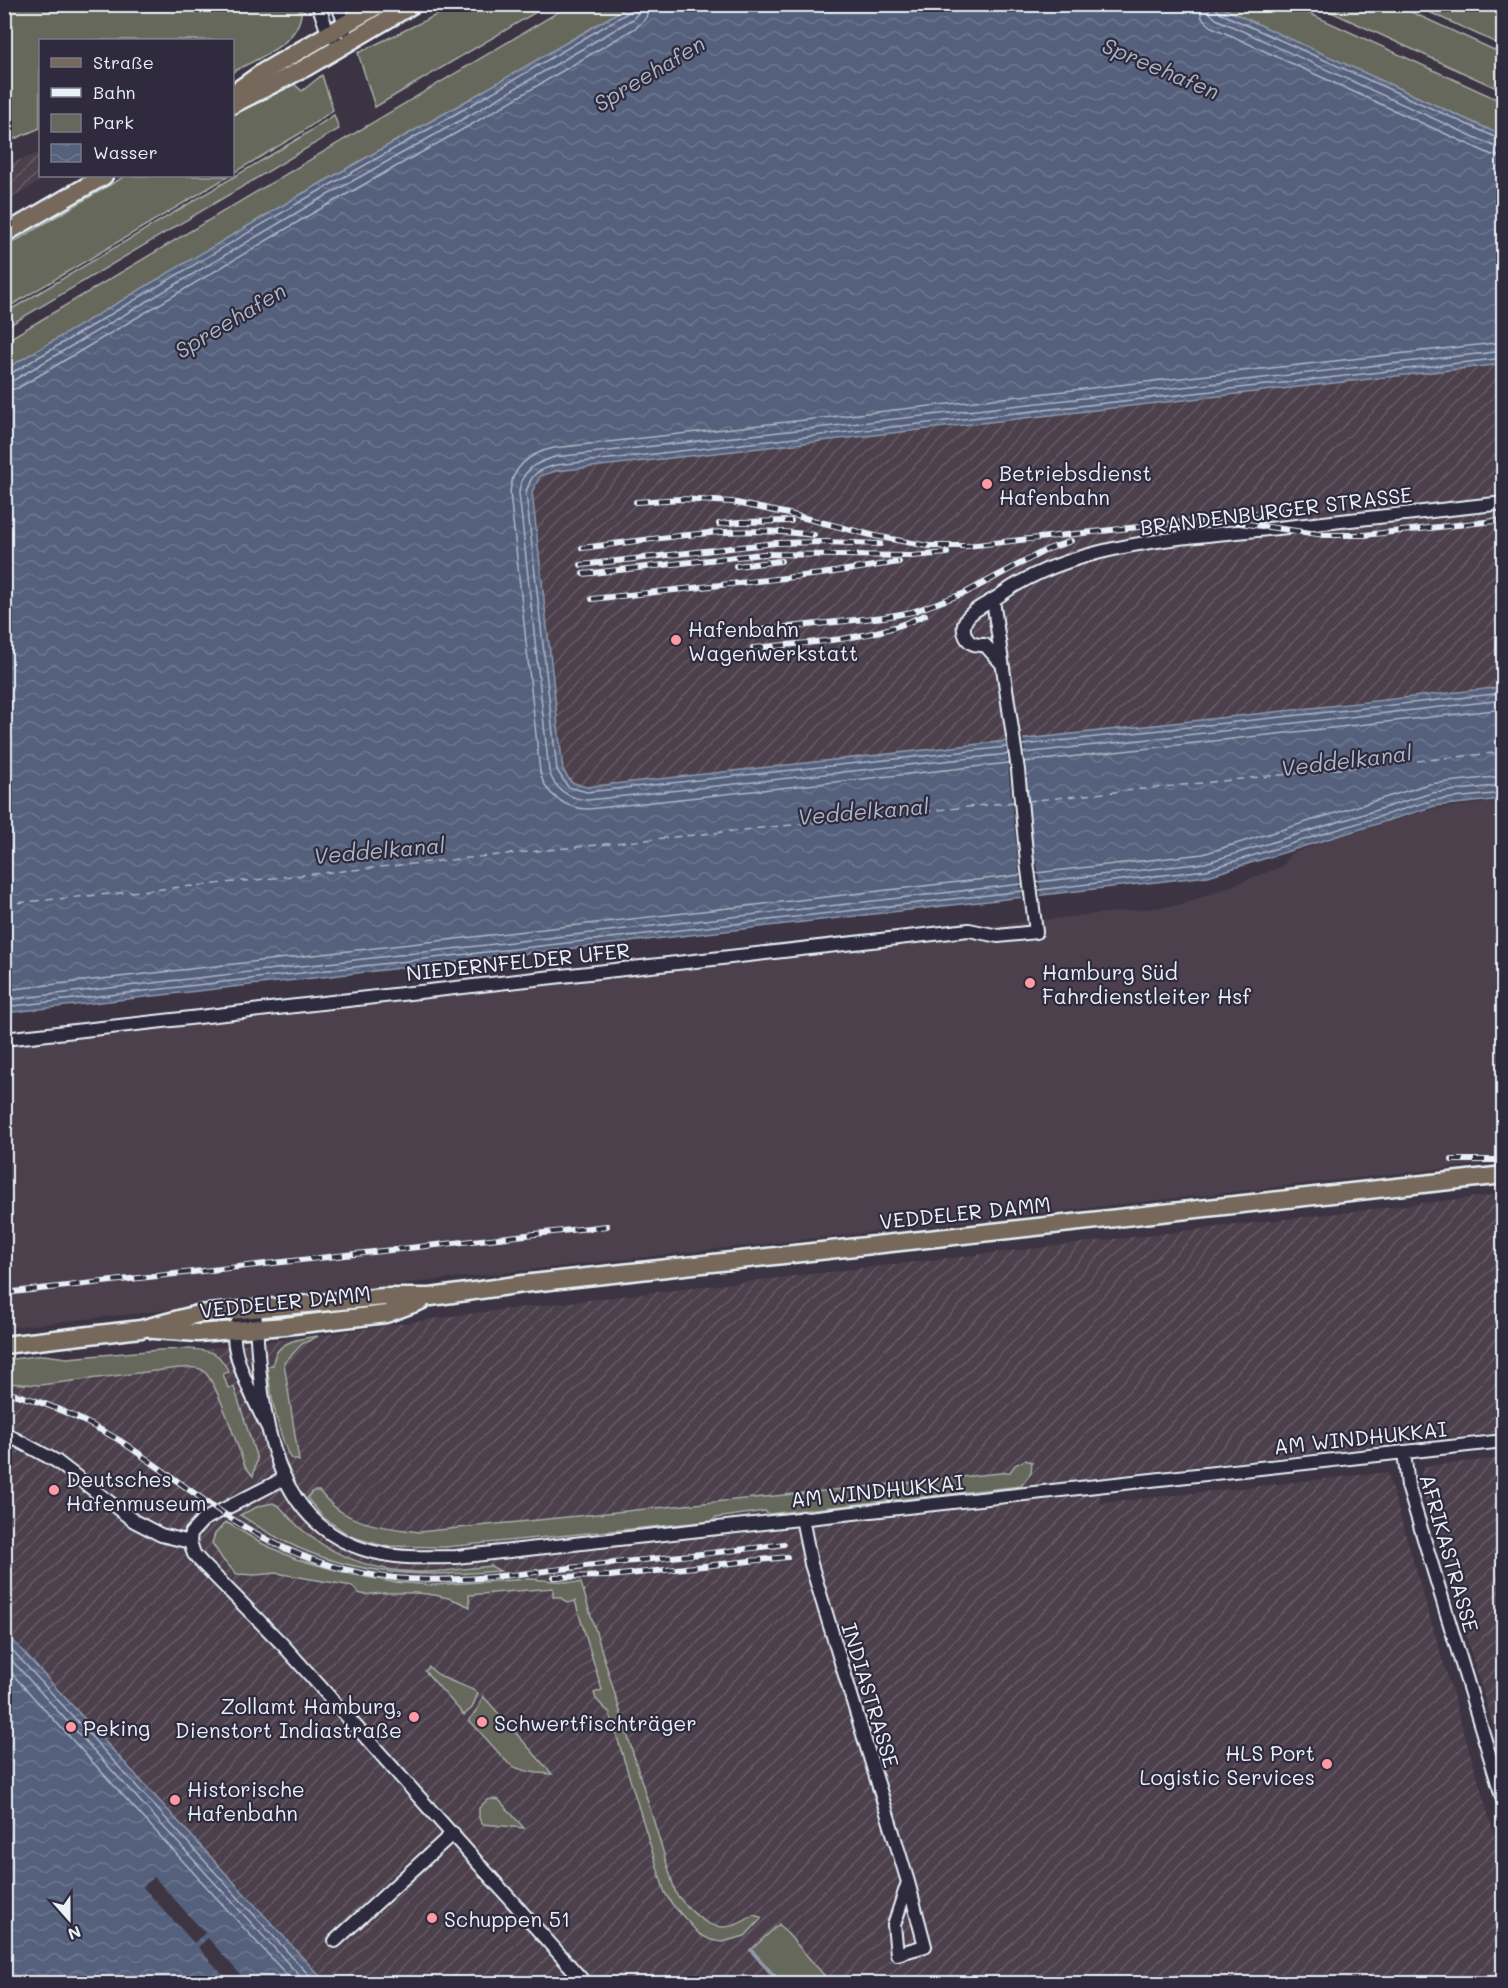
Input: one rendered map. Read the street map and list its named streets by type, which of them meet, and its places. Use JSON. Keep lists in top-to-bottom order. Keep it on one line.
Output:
{"streets":{"main road":["VEDDELER DAMM"],"street":["BRANDENBURGER STRASSE","NIEDERNFELDER UFER","AM WINDHUKKAI","AFRIKASTRASSE","INDIASTRASSE"]},"crossings":[["BRANDENBURGER STRASSE","NIEDERNFELDER UFER"],["VEDDELER DAMM","AM WINDHUKKAI"],["AM WINDHUKKAI","AFRIKASTRASSE"],["AM WINDHUKKAI","INDIASTRASSE"]],"water":["Spreehafen","Veddelkanal"],"places":["Betriebsdienst Hafenbahn","Hafenbahn Wagenwerkstatt","Hamburg Süd Fahrdienstleiter Hsf","Deutsches Hafenmuseum","Zollamt Hamburg, Dienstort Indiastraße","Schwertfischträger","Peking","HLS Port Logistic Services","Historische Hafenbahn","Schuppen 51"],"legend":["Straße","Bahn","Park","Wasser"],"north":"bottom"}
